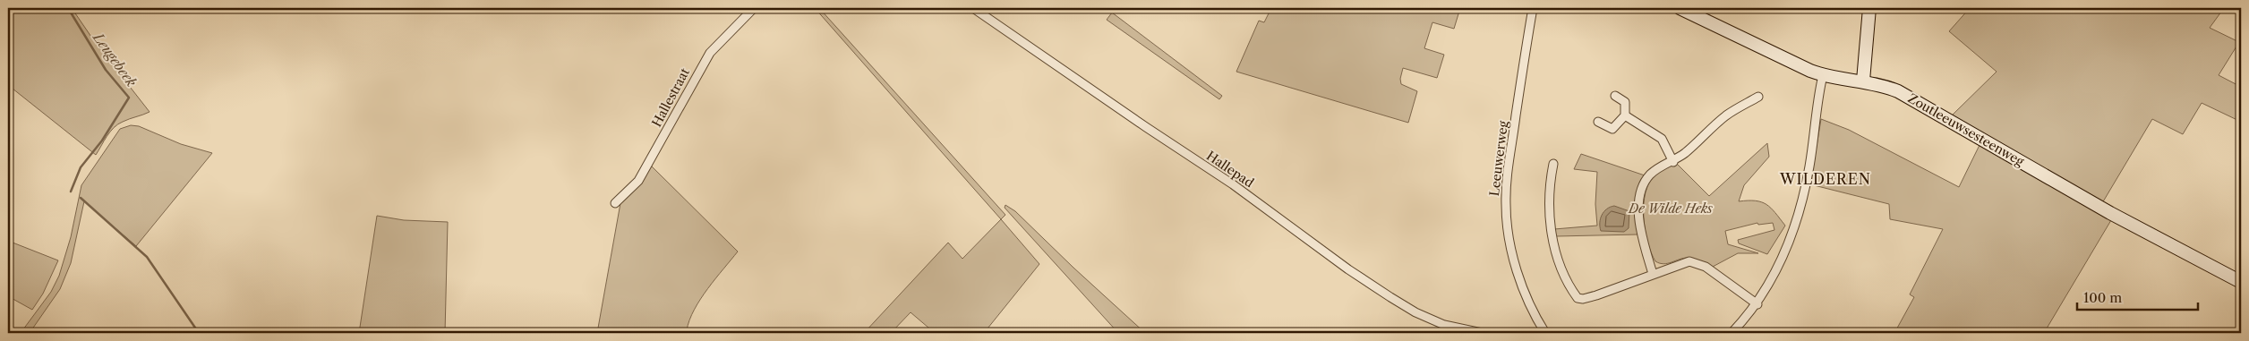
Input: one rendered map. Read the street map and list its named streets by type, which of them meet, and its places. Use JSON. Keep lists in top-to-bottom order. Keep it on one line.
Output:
{"streets":{"street":["Hallestraat","Zoutleeuwsesteenweg","Leeuwerweg","Hallepad"]},"districts":["WILDEREN"],"water":["Leugebeek"],"parks":["De Wilde Heks"],"scale_bar":"100 m"}
